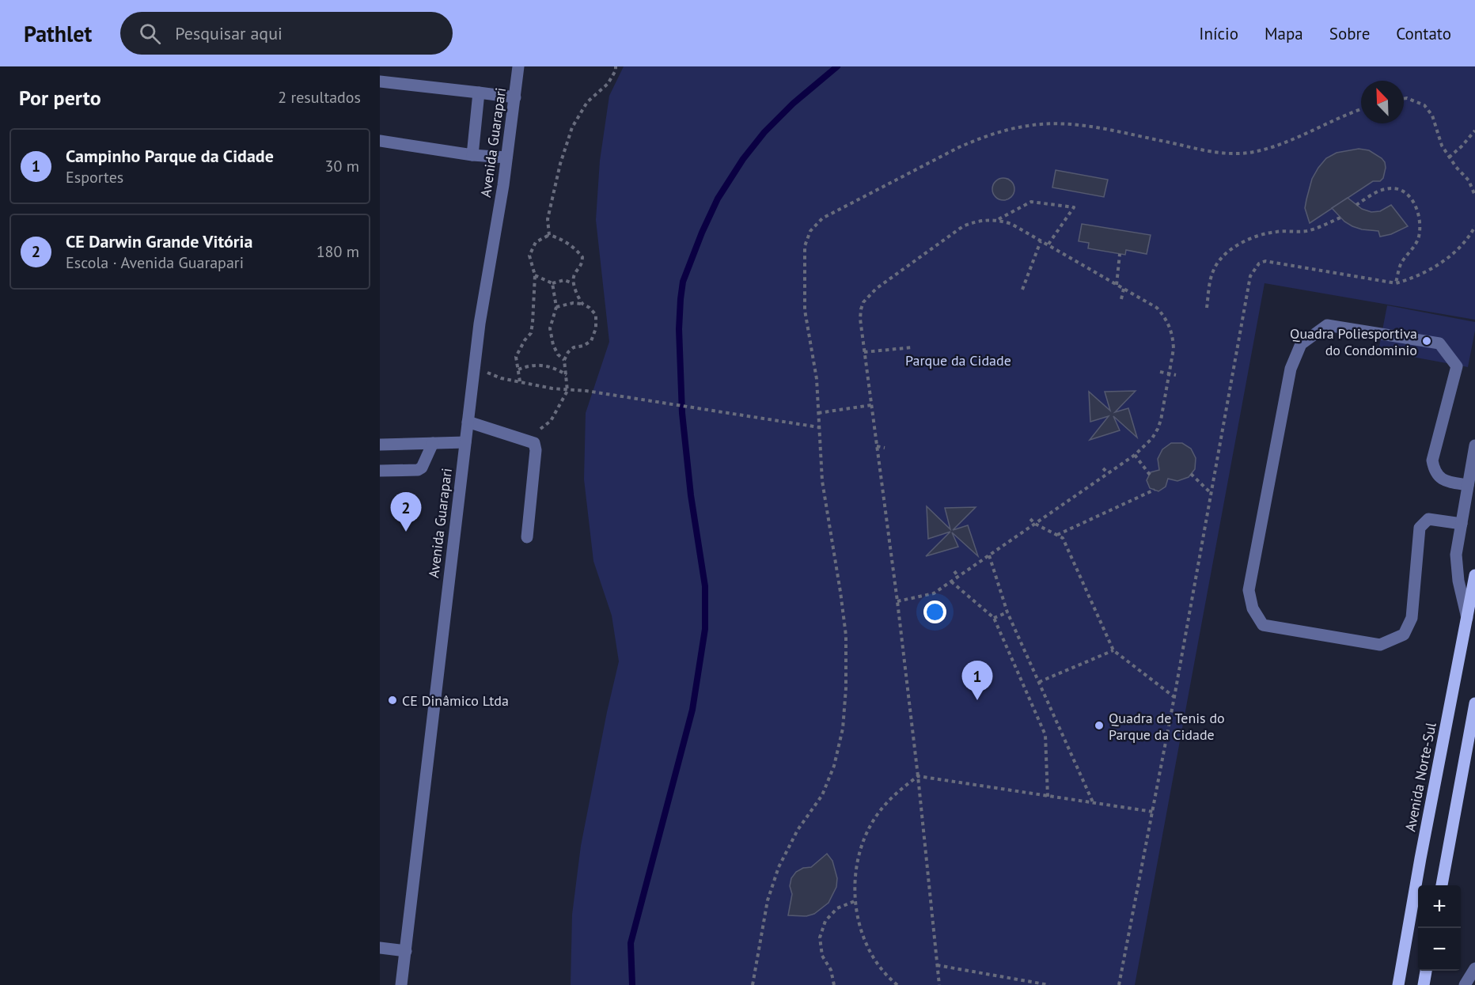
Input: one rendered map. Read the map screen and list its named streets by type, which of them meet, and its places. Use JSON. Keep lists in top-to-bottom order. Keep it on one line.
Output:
{"streets":{"main road":["Avenida Norte-Sul"],"street":["Avenida Guarapari"]},"parks":["Parque da Cidade"],"places":["Quadra Poliesportiva do Condominio","CE Dinâmico Ltda","Quadra de Tenis do Parque da Cidade"],"north":"top left","page":{"header":"Pathlet","search":"Pesquisar aqui","nav":["Início","Mapa","Sobre","Contato"],"heading":["Por perto","2 resultados"],"list":[{"mark":"1","name":"Campinho Parque da Cidade","note":"Esportes","value":"30 m"},{"mark":"2","name":"CE Darwin Grande Vitória","note":"Escola · Avenida Guarapari","value":"180 m"}],"pins":["2","1"],"map_buttons":["+","−"]}}
